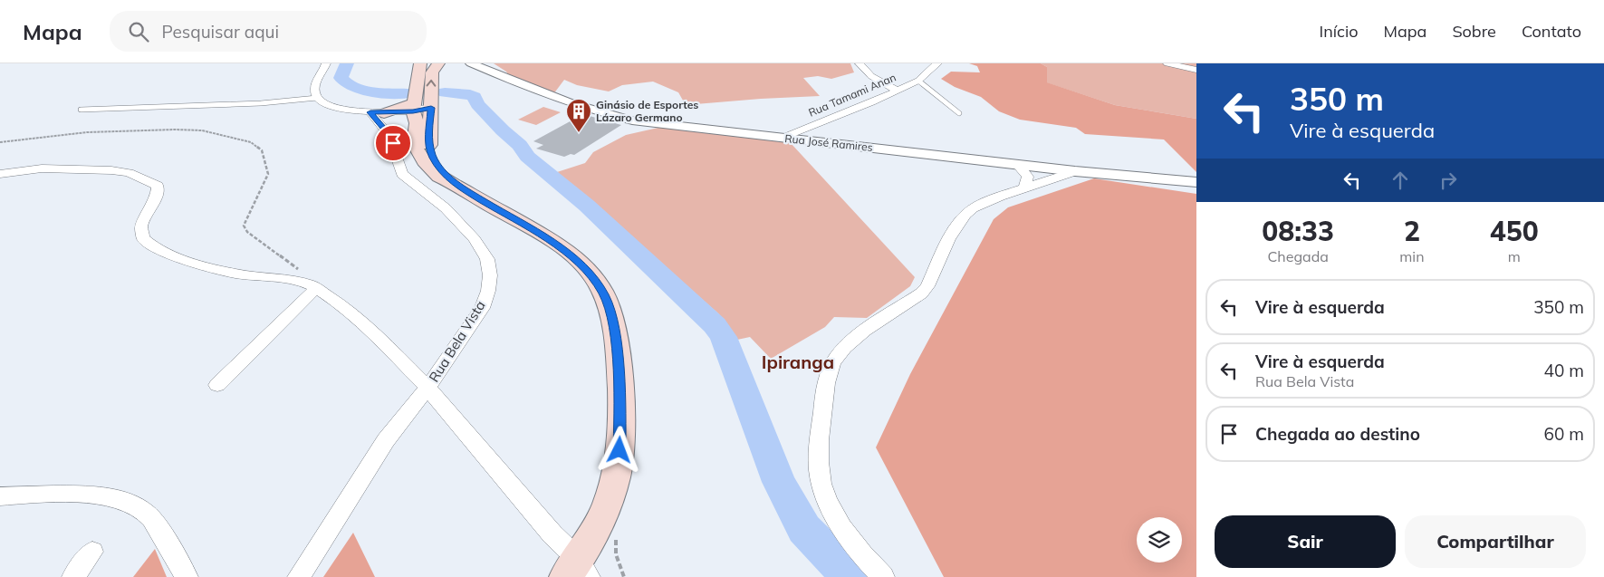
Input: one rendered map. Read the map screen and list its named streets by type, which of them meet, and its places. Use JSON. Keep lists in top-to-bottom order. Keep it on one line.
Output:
{"streets":{"street":["Rua Tamami Anan","Rua José Ramires","Rua Bela Vista"]},"crossings":[["Rua Tamami Anan","Rua José Ramires"]],"districts":["Ipiranga"],"places":{"building":["Ginásio de Esportes Lázaro Germano"]},"page":{"header":"Mapa","search":"Pesquisar aqui","nav":["Início","Mapa","Sobre","Contato"],"turn":["350 m","Vire à esquerda"],"eta":["08:33","Chegada","2","min","450","m"],"list":[{"name":"Vire à esquerda","value":"350 m"},{"name":"Vire à esquerda","note":"Rua Bela Vista","value":"40 m"},{"name":"Chegada ao destino","value":"60 m"}],"buttons":["Sair","Compartilhar"]}}
